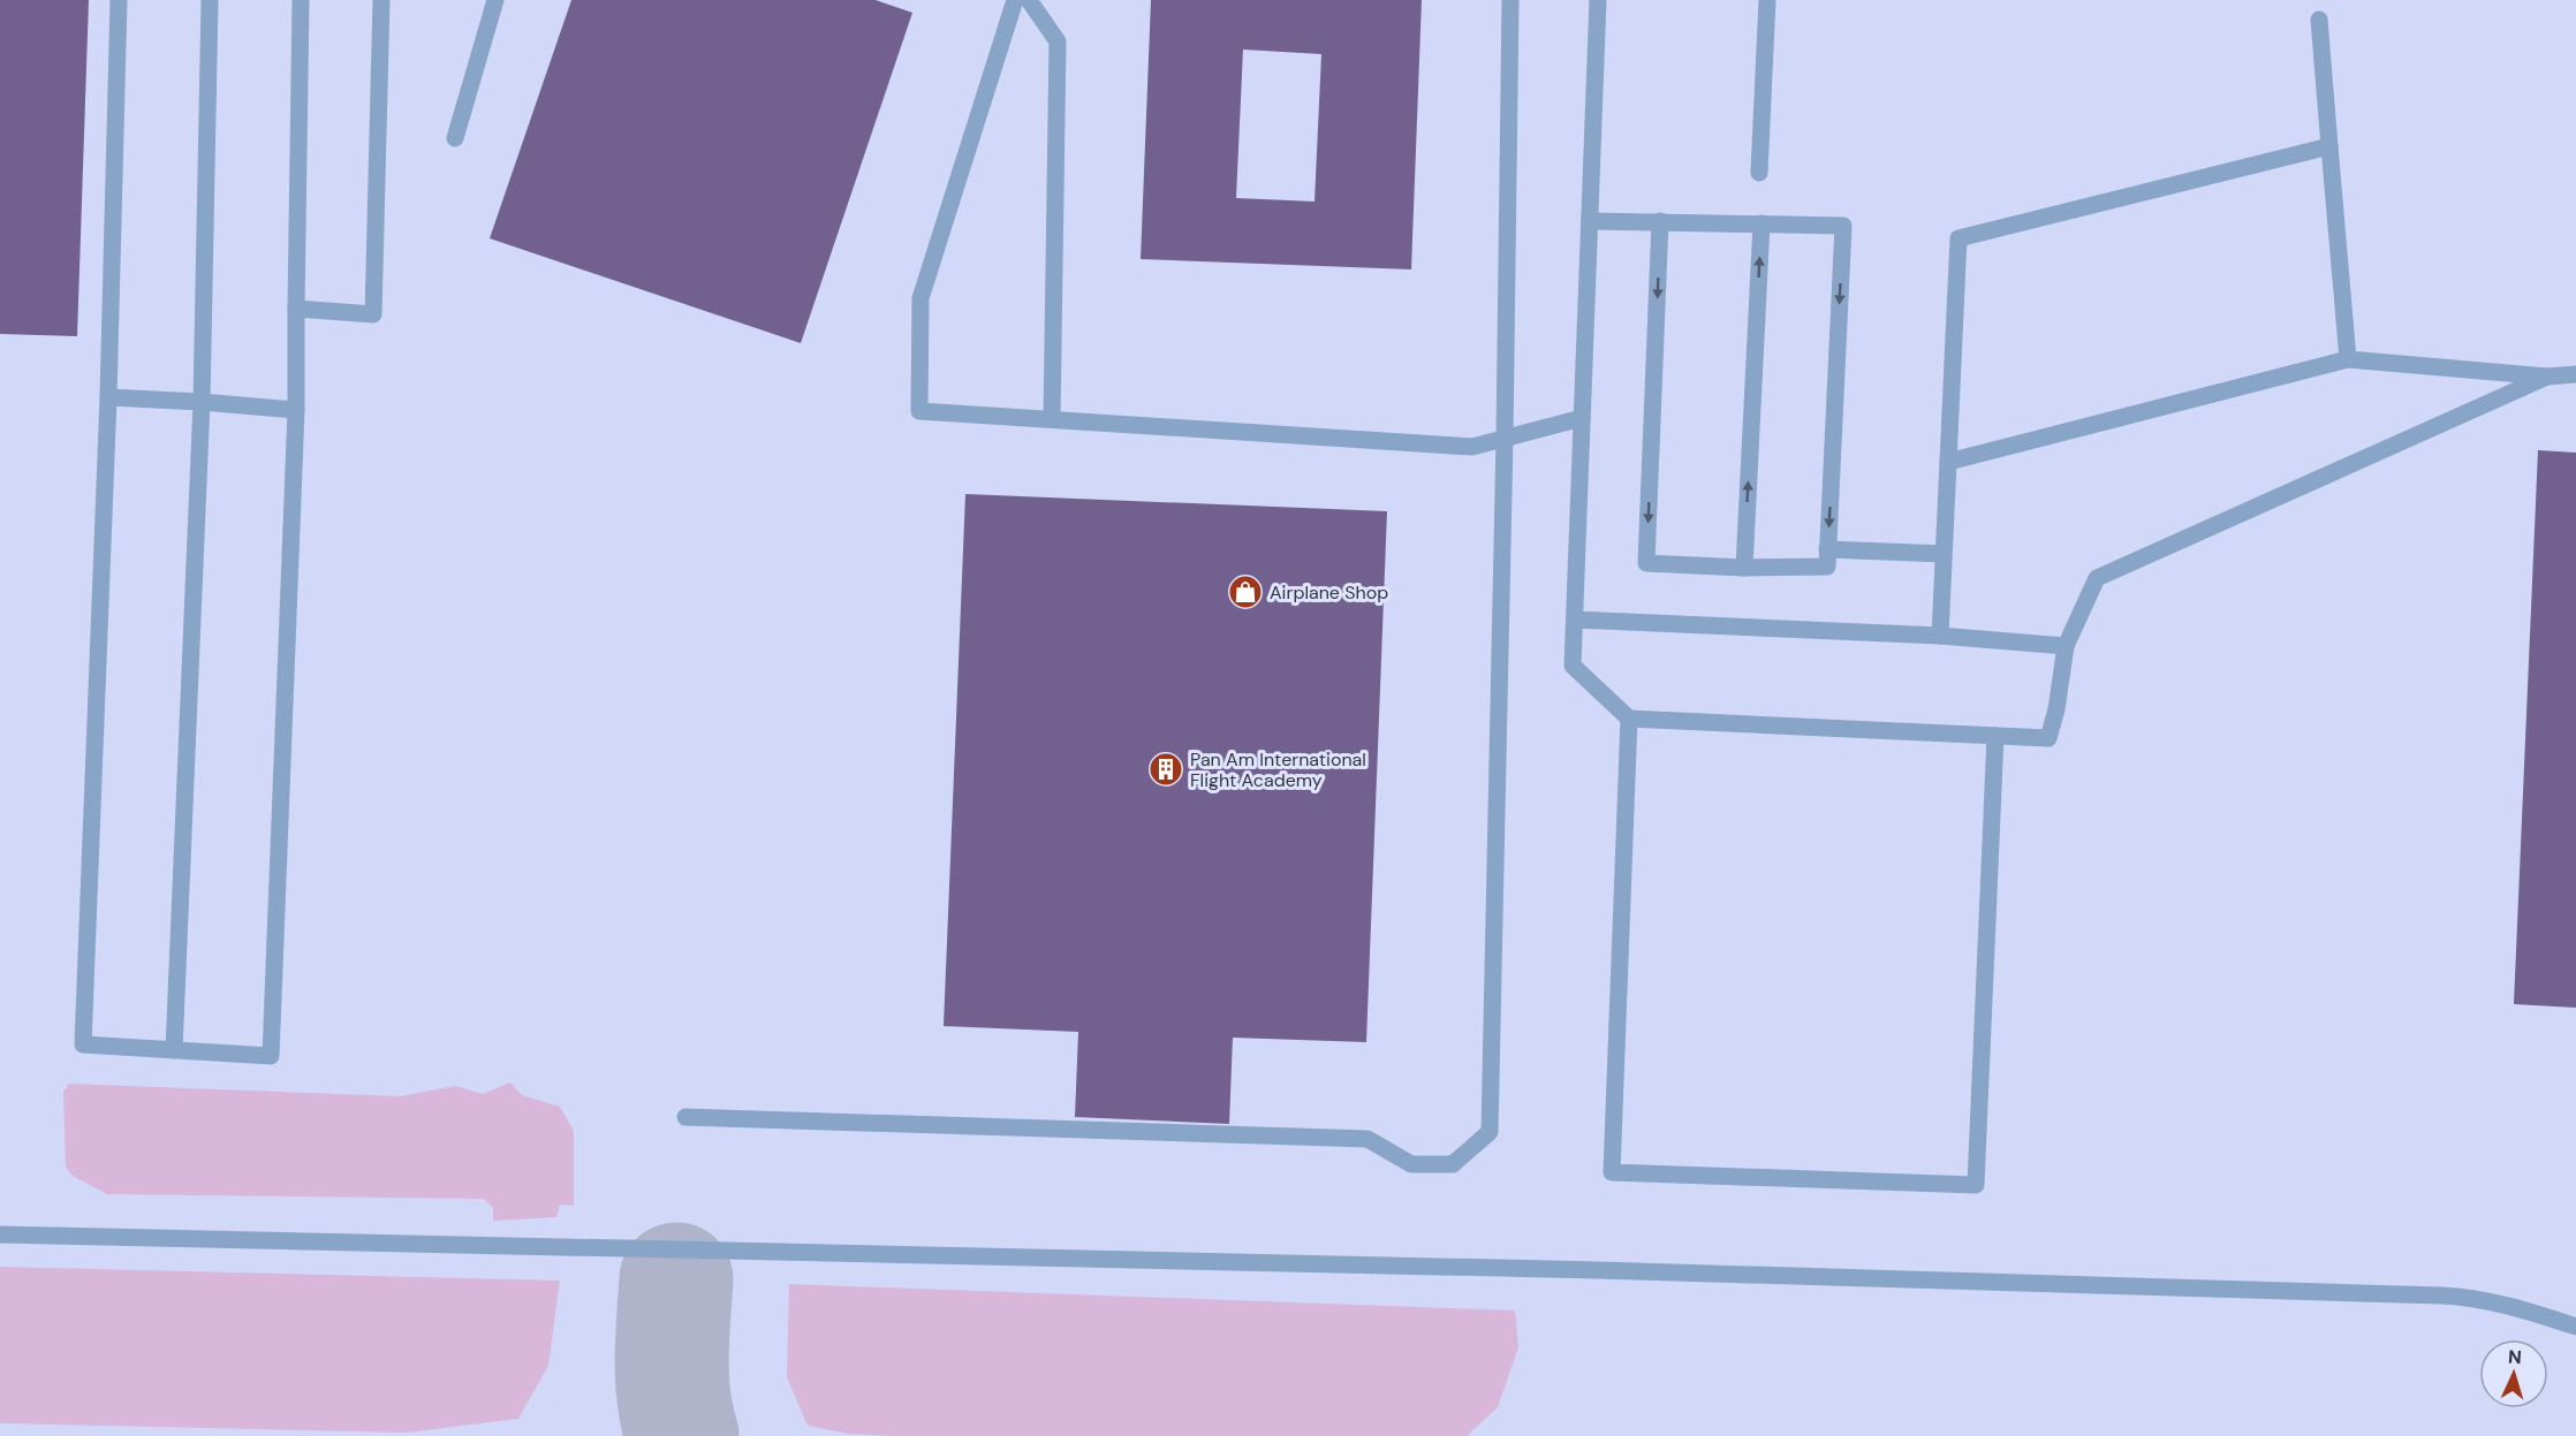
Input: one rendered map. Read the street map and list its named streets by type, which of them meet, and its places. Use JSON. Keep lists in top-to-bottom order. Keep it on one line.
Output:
{"places":{"shop":["Airplane Shop"],"building":["Pan Am International Flight Academy"]},"north":"top"}
